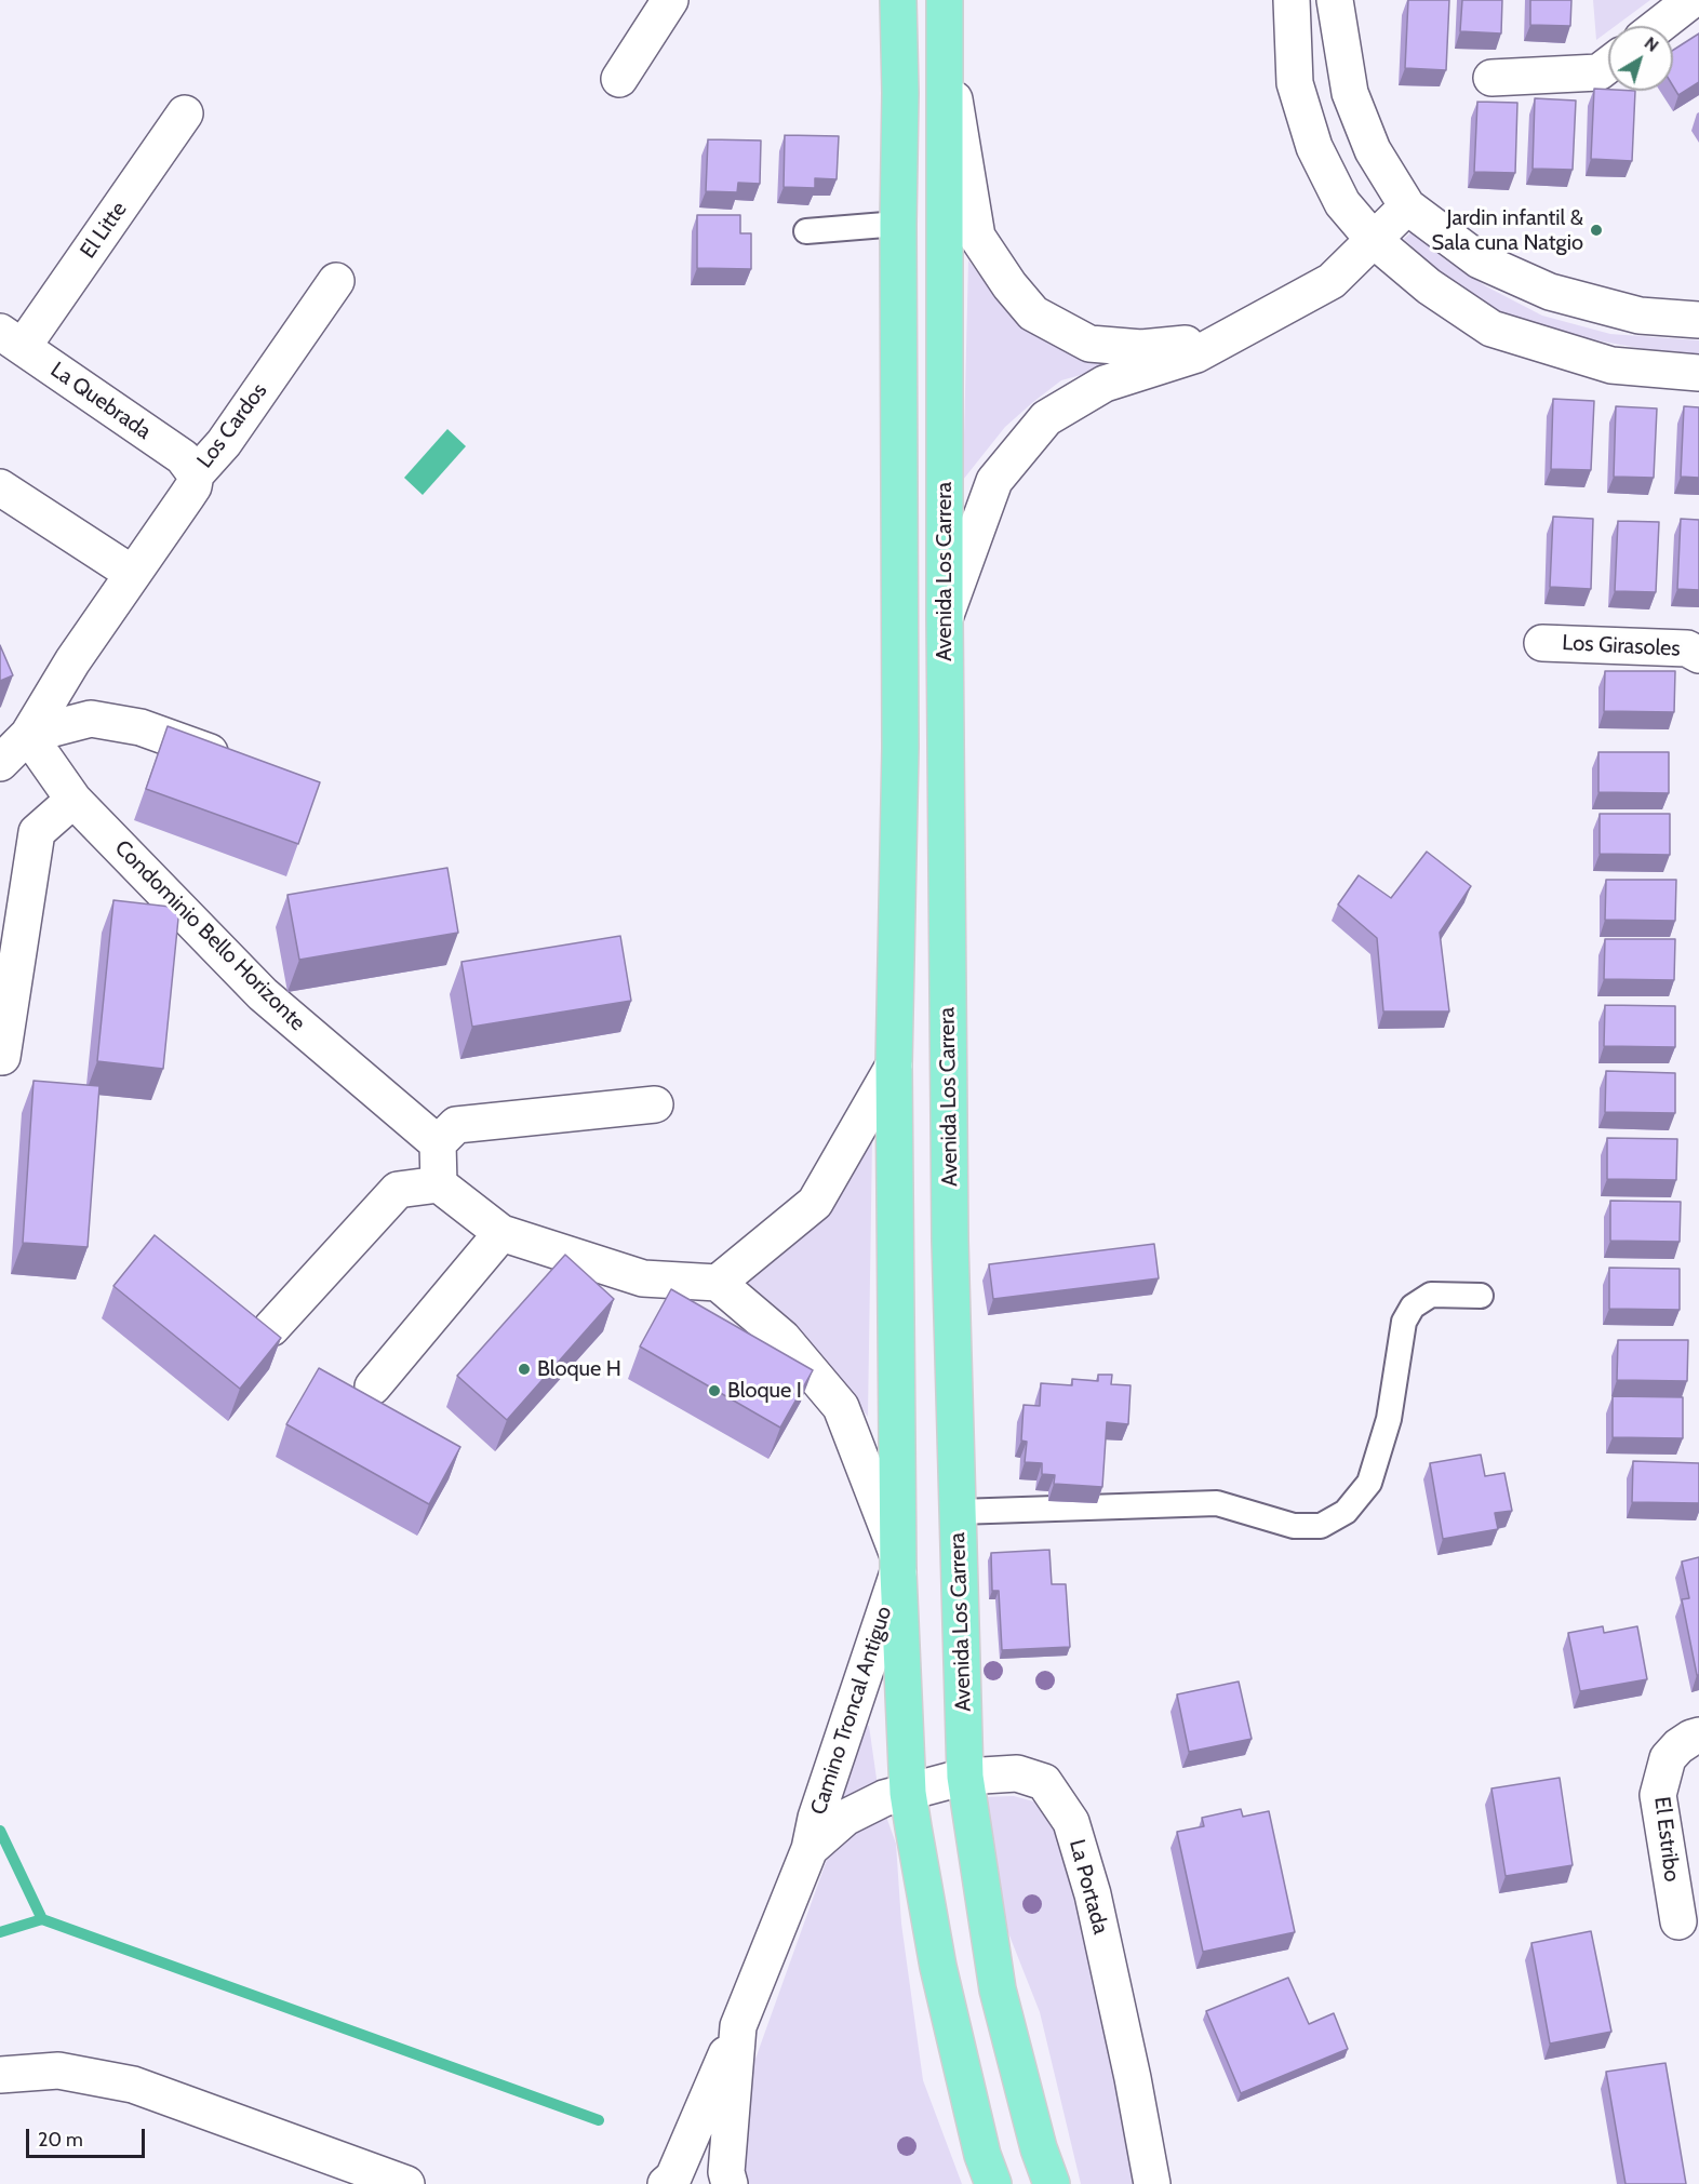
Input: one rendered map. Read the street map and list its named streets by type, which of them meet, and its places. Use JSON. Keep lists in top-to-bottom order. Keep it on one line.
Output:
{"streets":{"main road":["Avenida Los Carrera"],"street":["El Litte","La Quebrada","Los Cardos","Los Girasoles","Condominio Bello Horizonte","Camino Troncal Antiguo","El Estribo","La Portada"]},"crossings":[["El Litte","La Quebrada"],["La Quebrada","Los Cardos"],["Los Cardos","Condominio Bello Horizonte"],["Avenida Los Carrera","Camino Troncal Antiguo"],["Avenida Los Carrera","La Portada"],["Camino Troncal Antiguo","La Portada"]],"places":["Jardin infantil & Sala cuna Natgio","Bloque H","Bloque I"],"scale_bar":"20 m","north":"top right"}
